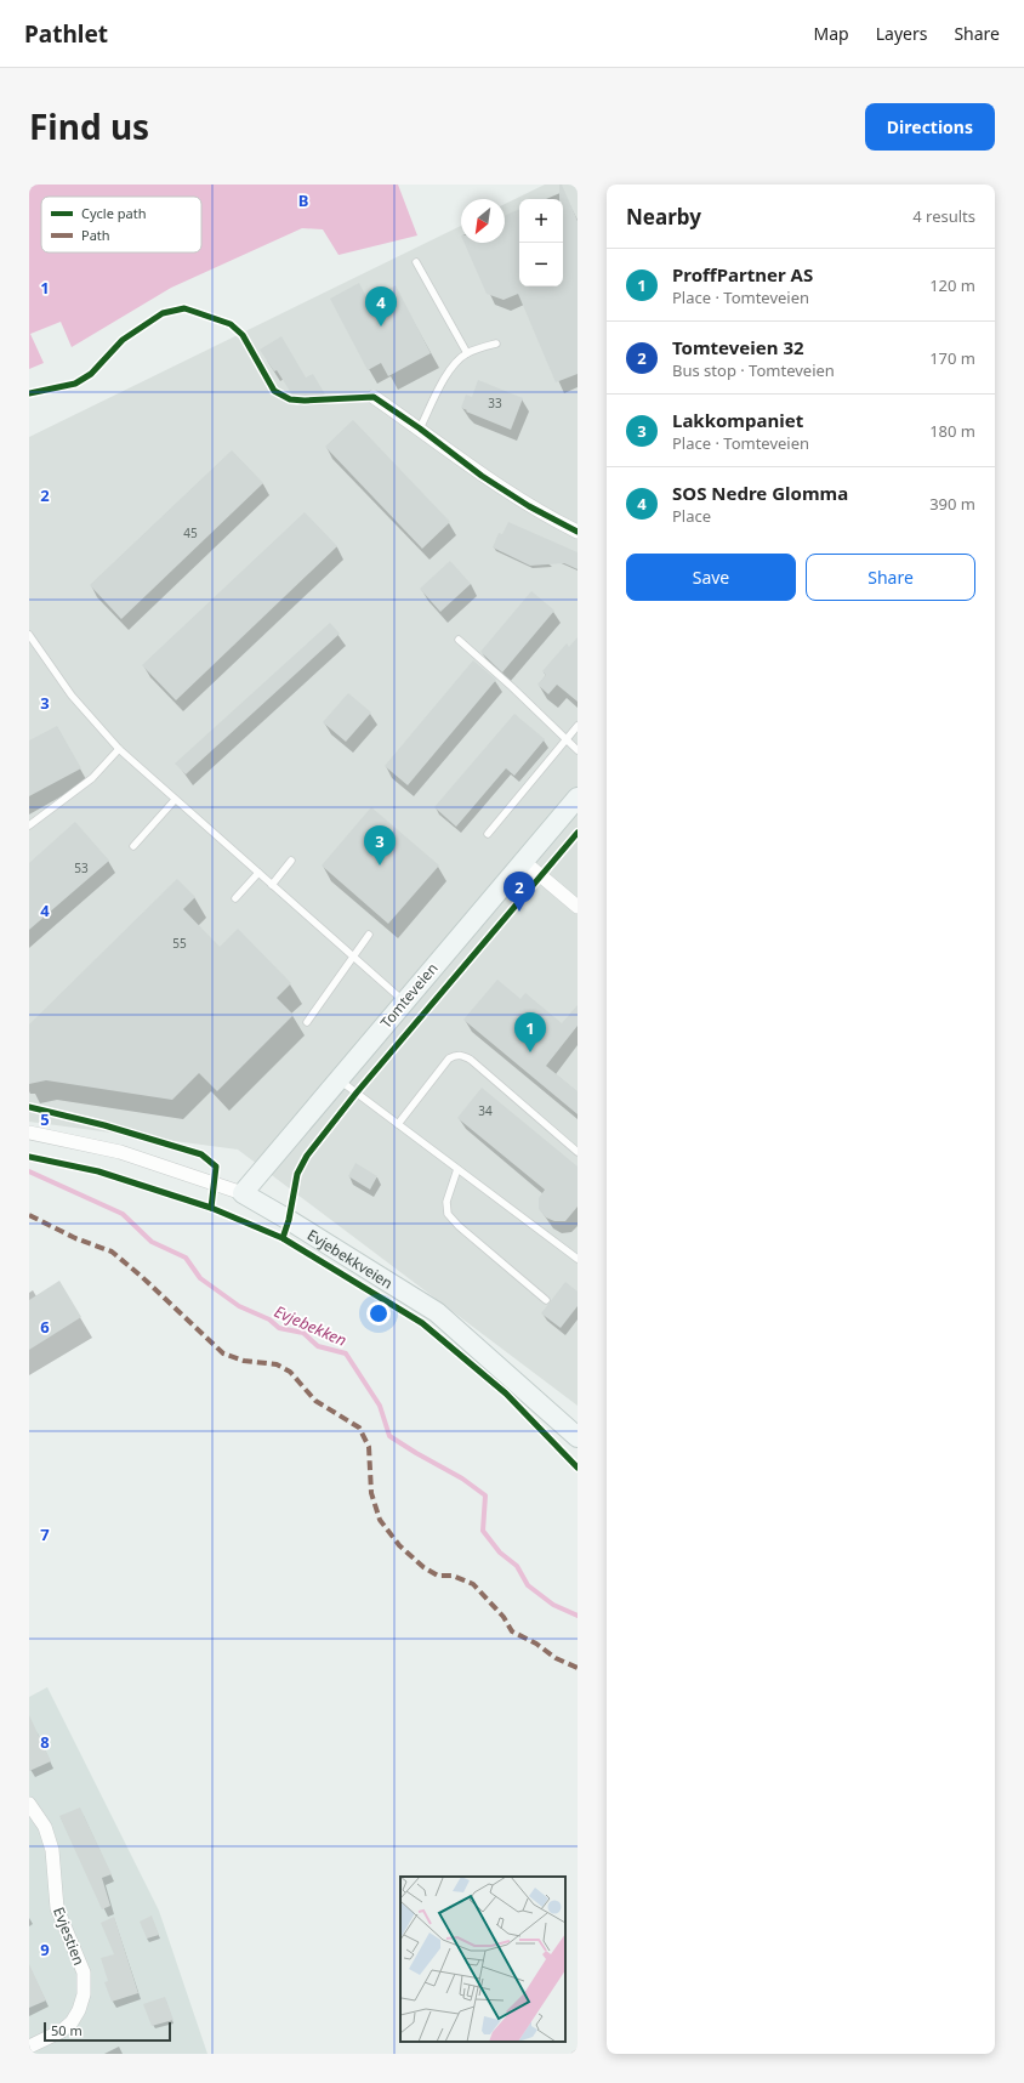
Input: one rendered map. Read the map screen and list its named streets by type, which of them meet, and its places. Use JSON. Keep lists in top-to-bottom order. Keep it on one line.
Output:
{"streets":{"street":["Tomteveien","Evjebekkveien","Evjestien"]},"crossings":[["Tomteveien","Evjebekkveien"]],"water":["Evjebekken"],"house_numbers":["33","45","53","55","34"],"legend":["Cycle path","Path"],"scale_bar":"50 m","north":"bottom left","page":{"header":"Pathlet","nav":["Map","Layers","Share"],"title":"Find us","buttons":["Directions",["Save","Share"]],"heading":["Nearby","4 results"],"map_buttons":["+","−"],"list":[{"mark":"1","name":"ProffPartner AS","note":"Place · Tomteveien","value":"120 m"},{"mark":"2","name":"Tomteveien 32","note":"Bus stop · Tomteveien","value":"170 m"},{"mark":"3","name":"Lakkompaniet","note":"Place · Tomteveien","value":"180 m"},{"mark":"4","name":"SOS Nedre Glomma","note":"Place","value":"390 m"}],"pins":["4","3","2","1"],"scale":"50 m"},"grid":{"columns":["B"],"rows":["1","2","3","4","5","6","7","8","9"]}}
